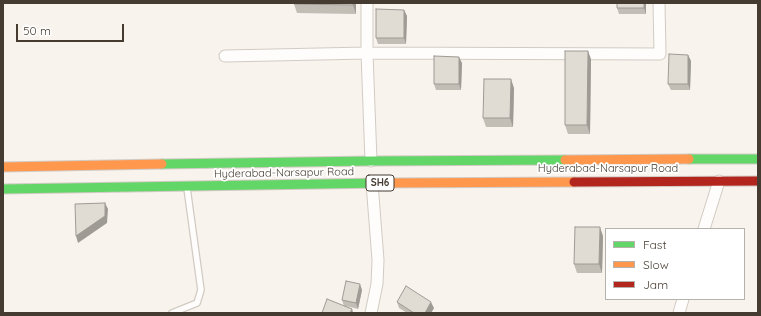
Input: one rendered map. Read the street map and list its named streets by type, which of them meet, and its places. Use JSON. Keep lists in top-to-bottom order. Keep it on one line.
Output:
{"streets":{"main road":["Hyderabad-Narsapur Road","SH6"]},"legend":["Fast","Slow","Jam"],"scale_bar":"50 m"}
